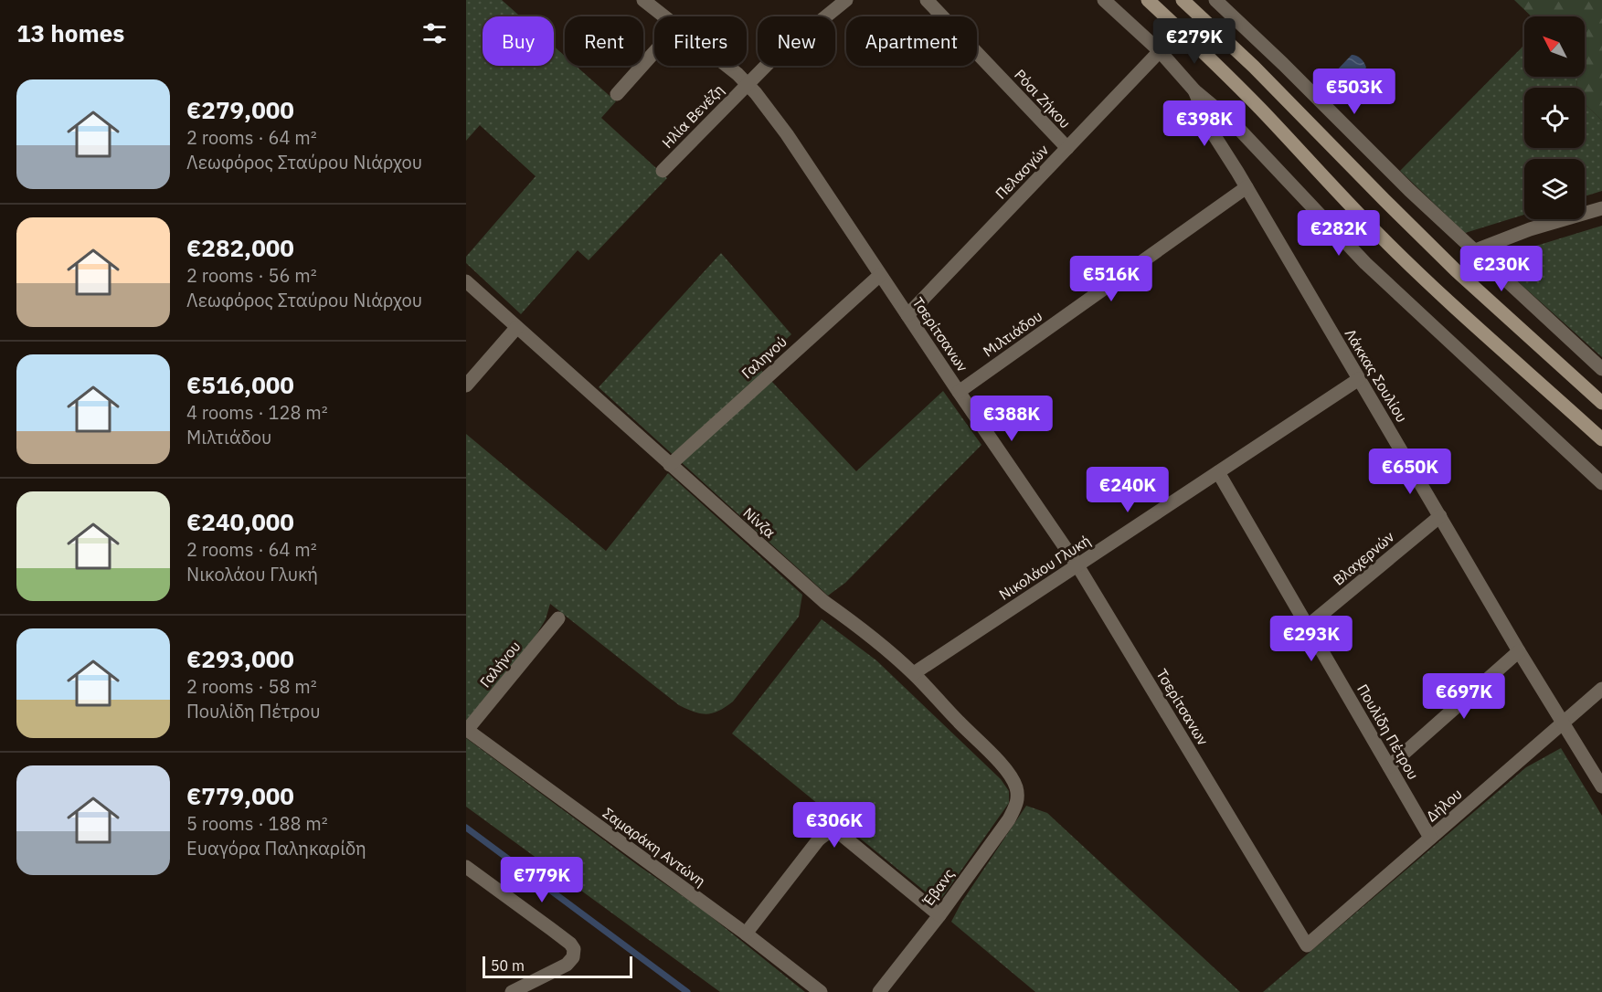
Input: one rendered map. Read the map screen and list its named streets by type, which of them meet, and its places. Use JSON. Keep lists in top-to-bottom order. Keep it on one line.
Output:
{"streets":{"street":["Ρόσι Ζήκου","Ηλία Βενέζη","Πελασγών","Μιλτιάδου","Τσερίτσανων","Γαληνού","Λάκκας Σουλίου","Νίνζα","Βλαχερνών","Νικολάου Γλυκή","Γαλήνου","Πουλίδη Πέτρου","Δήλου","Σαμαράκη Αντώνη","Έβανς"]},"crossings":[["Ρόσι Ζήκου","Πελασγών"],["Ηλία Βενέζη","Τσερίτσανων"],["Πελασγών","Τσερίτσανων"],["Μιλτιάδου","Τσερίτσανων"],["Μιλτιάδου","Λάκκας Σουλίου"],["Τσερίτσανων","Γαληνού"],["Τσερίτσανων","Νικολάου Γλυκή"],["Τσερίτσανων","Δήλου"],["Γαληνού","Νίνζα"],["Λάκκας Σουλίου","Βλαχερνών"],["Λάκκας Σουλίου","Νικολάου Γλυκή"],["Λάκκας Σουλίου","Δήλου"],["Νίνζα","Νικολάου Γλυκή"],["Νίνζα","Έβανς"],["Βλαχερνών","Πουλίδη Πέτρου"],["Νικολάου Γλυκή","Πουλίδη Πέτρου"],["Γαλήνου","Σαμαράκη Αντώνη"],["Πουλίδη Πέτρου","Δήλου"]],"scale_bar":"50 m","north":"top left","page":{"heading":"13 homes","chip":["Buy","Rent","Filters","New","Apartment"],"price":["€279K","€503K","€398K","€282K","€230K","€516K","€388K","€650K","€240K","€293K","€697K","€306K","€779K"],"list":[{"name":"€279,000","note":"2 rooms · 64 m² · Λεωφόρος Σταύρου Νιάρχου"},{"name":"€282,000","note":"2 rooms · 56 m² · Λεωφόρος Σταύρου Νιάρχου"},{"name":"€516,000","note":"4 rooms · 128 m² · Μιλτιάδου"},{"name":"€240,000","note":"2 rooms · 64 m² · Νικολάου Γλυκή"},{"name":"€293,000","note":"2 rooms · 58 m² · Πουλίδη Πέτρου"},{"name":"€779,000","note":"5 rooms · 188 m² · Ευαγόρα Παληκαρίδη"}],"scale":"50 m"}}
